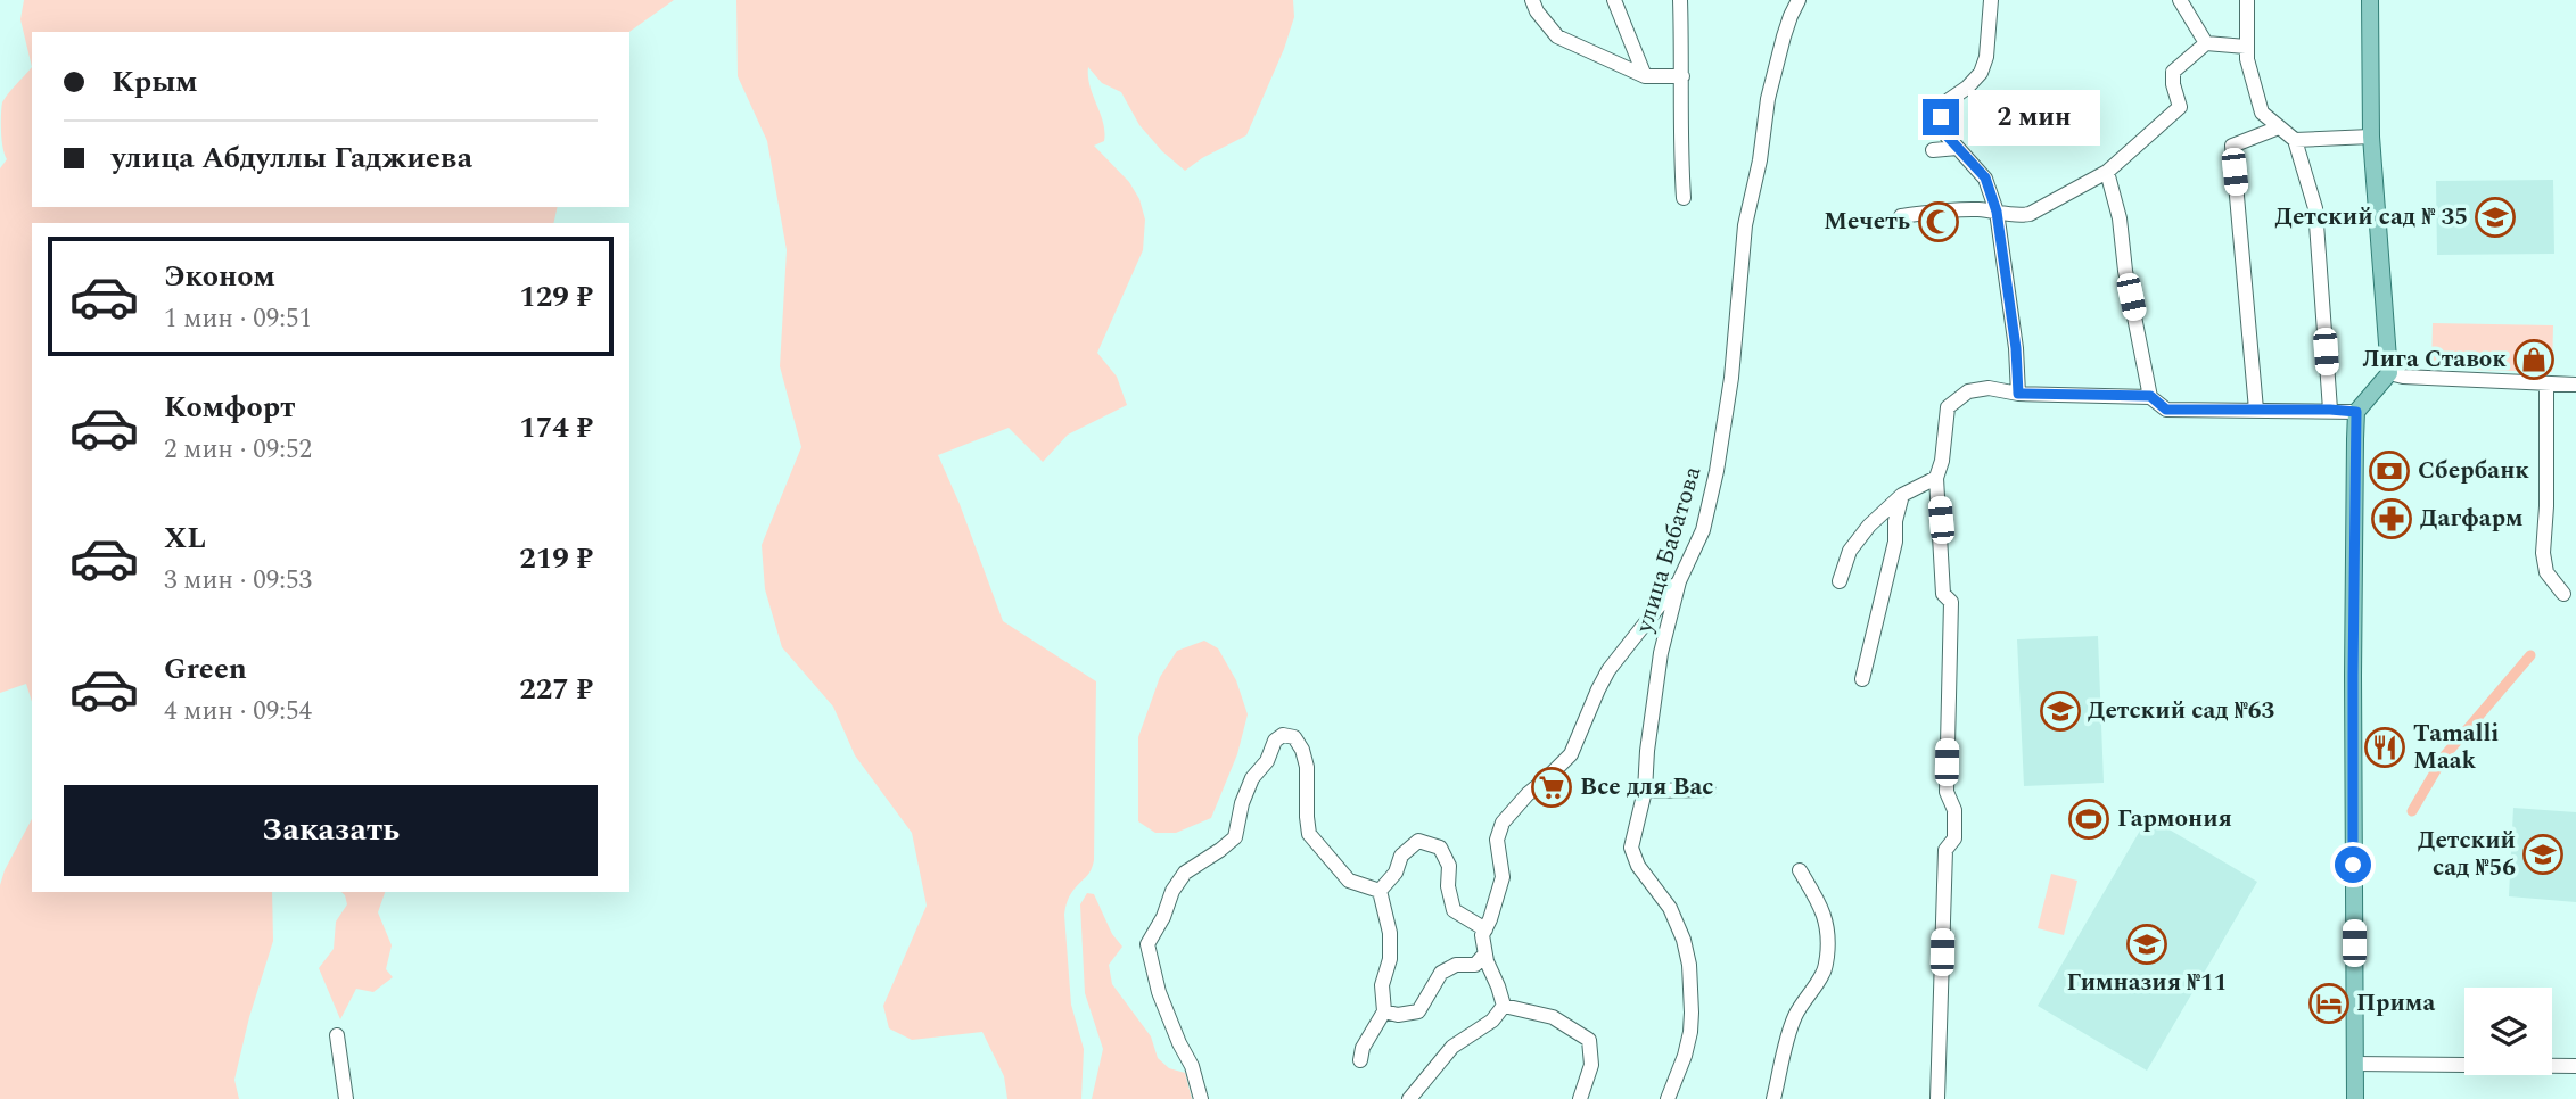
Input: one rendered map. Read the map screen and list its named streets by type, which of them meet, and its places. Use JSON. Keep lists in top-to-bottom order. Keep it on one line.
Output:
{"streets":{"street":["улица Бабатова"]},"places":{"school or university":["Детский сад № 35","Детский сад №63","Детский сад №56","Гимназия №11"],"mosque":["Мечеть"],"shop":["Лига Ставок"],"bank":["Сбербанк"],"pharmacy":["Дагфарм"],"restaurant":["Tamalli Maak"],"supermarket":["Все для Вас"],"sports":["Гармония"],"hotel":["Прима"]},"page":{"banner":["Крым","улица Абдуллы Гаджиева"],"bubble":"2 мин","list":[{"name":"Эконом","note":"1 мин · 09:51","value":"129 ₽"},{"name":"Комфорт","note":"2 мин · 09:52","value":"174 ₽"},{"name":"XL","note":"3 мин · 09:53","value":"219 ₽"},{"name":"Green","note":"4 мин · 09:54","value":"227 ₽"}],"buttons":"Заказать"}}
